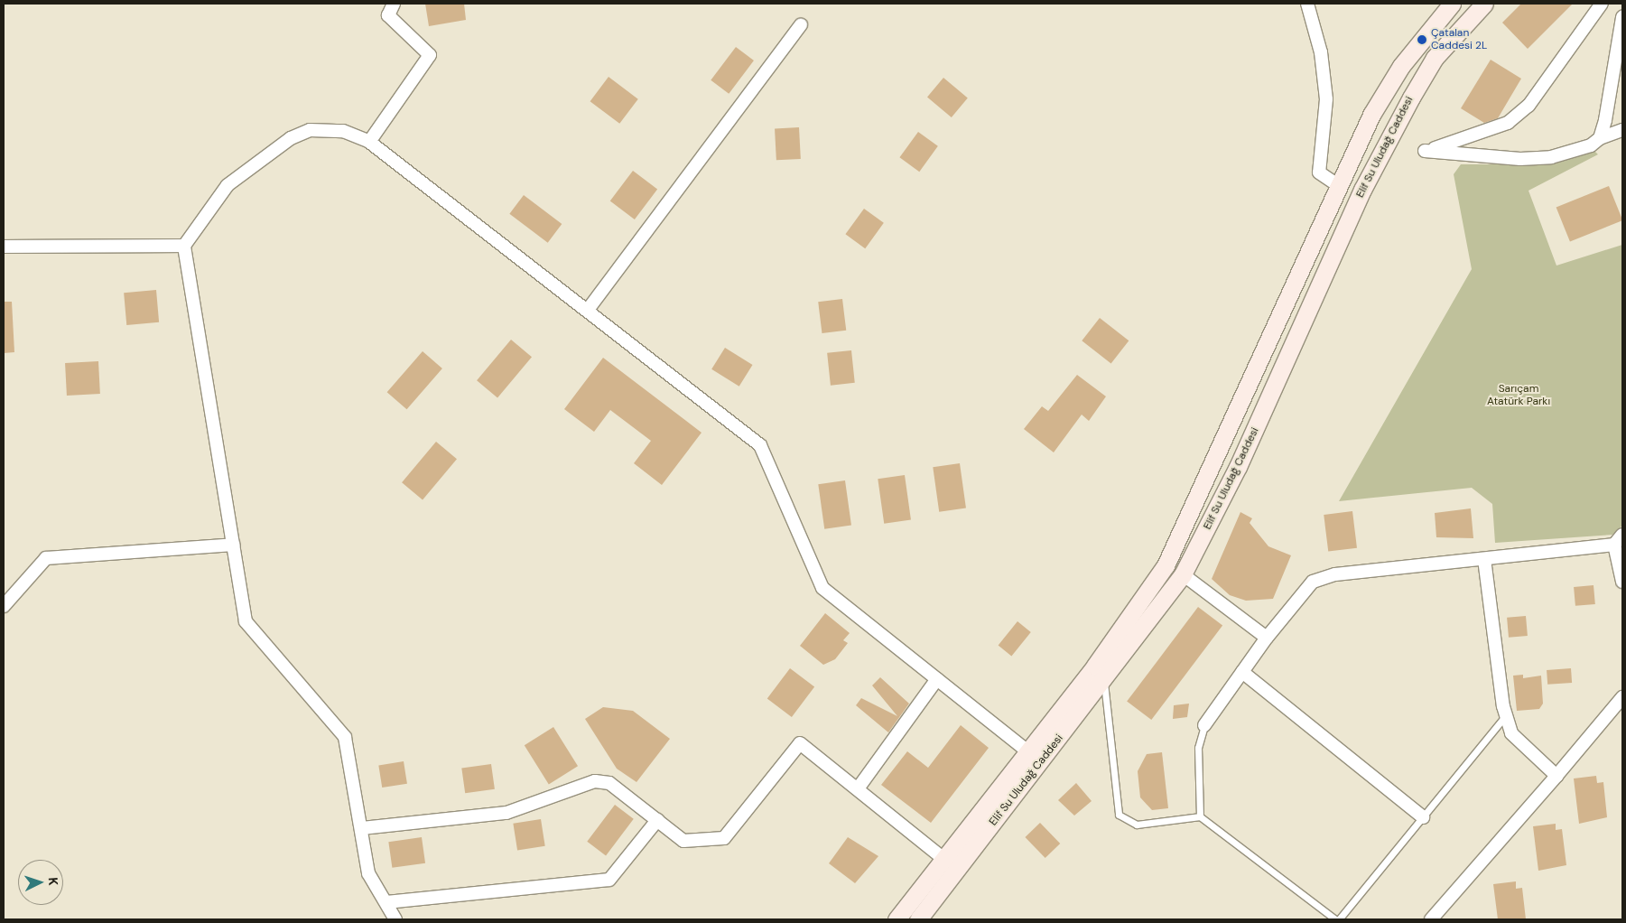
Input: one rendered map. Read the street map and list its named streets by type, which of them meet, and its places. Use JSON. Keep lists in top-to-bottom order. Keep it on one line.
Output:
{"streets":{"main road":["Elif Su Uludağ Caddesi"]},"parks":["Sarıçam Atatürk Parkı"],"places":["Çatalan Caddesi 2L"],"north":"right"}
